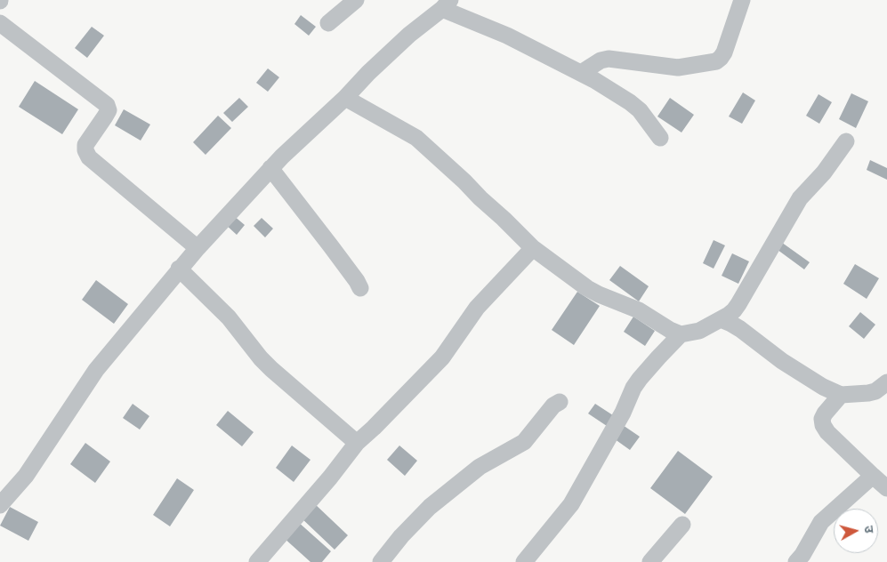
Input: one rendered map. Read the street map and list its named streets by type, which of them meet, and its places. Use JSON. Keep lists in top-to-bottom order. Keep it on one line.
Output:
{"north":"right"}
